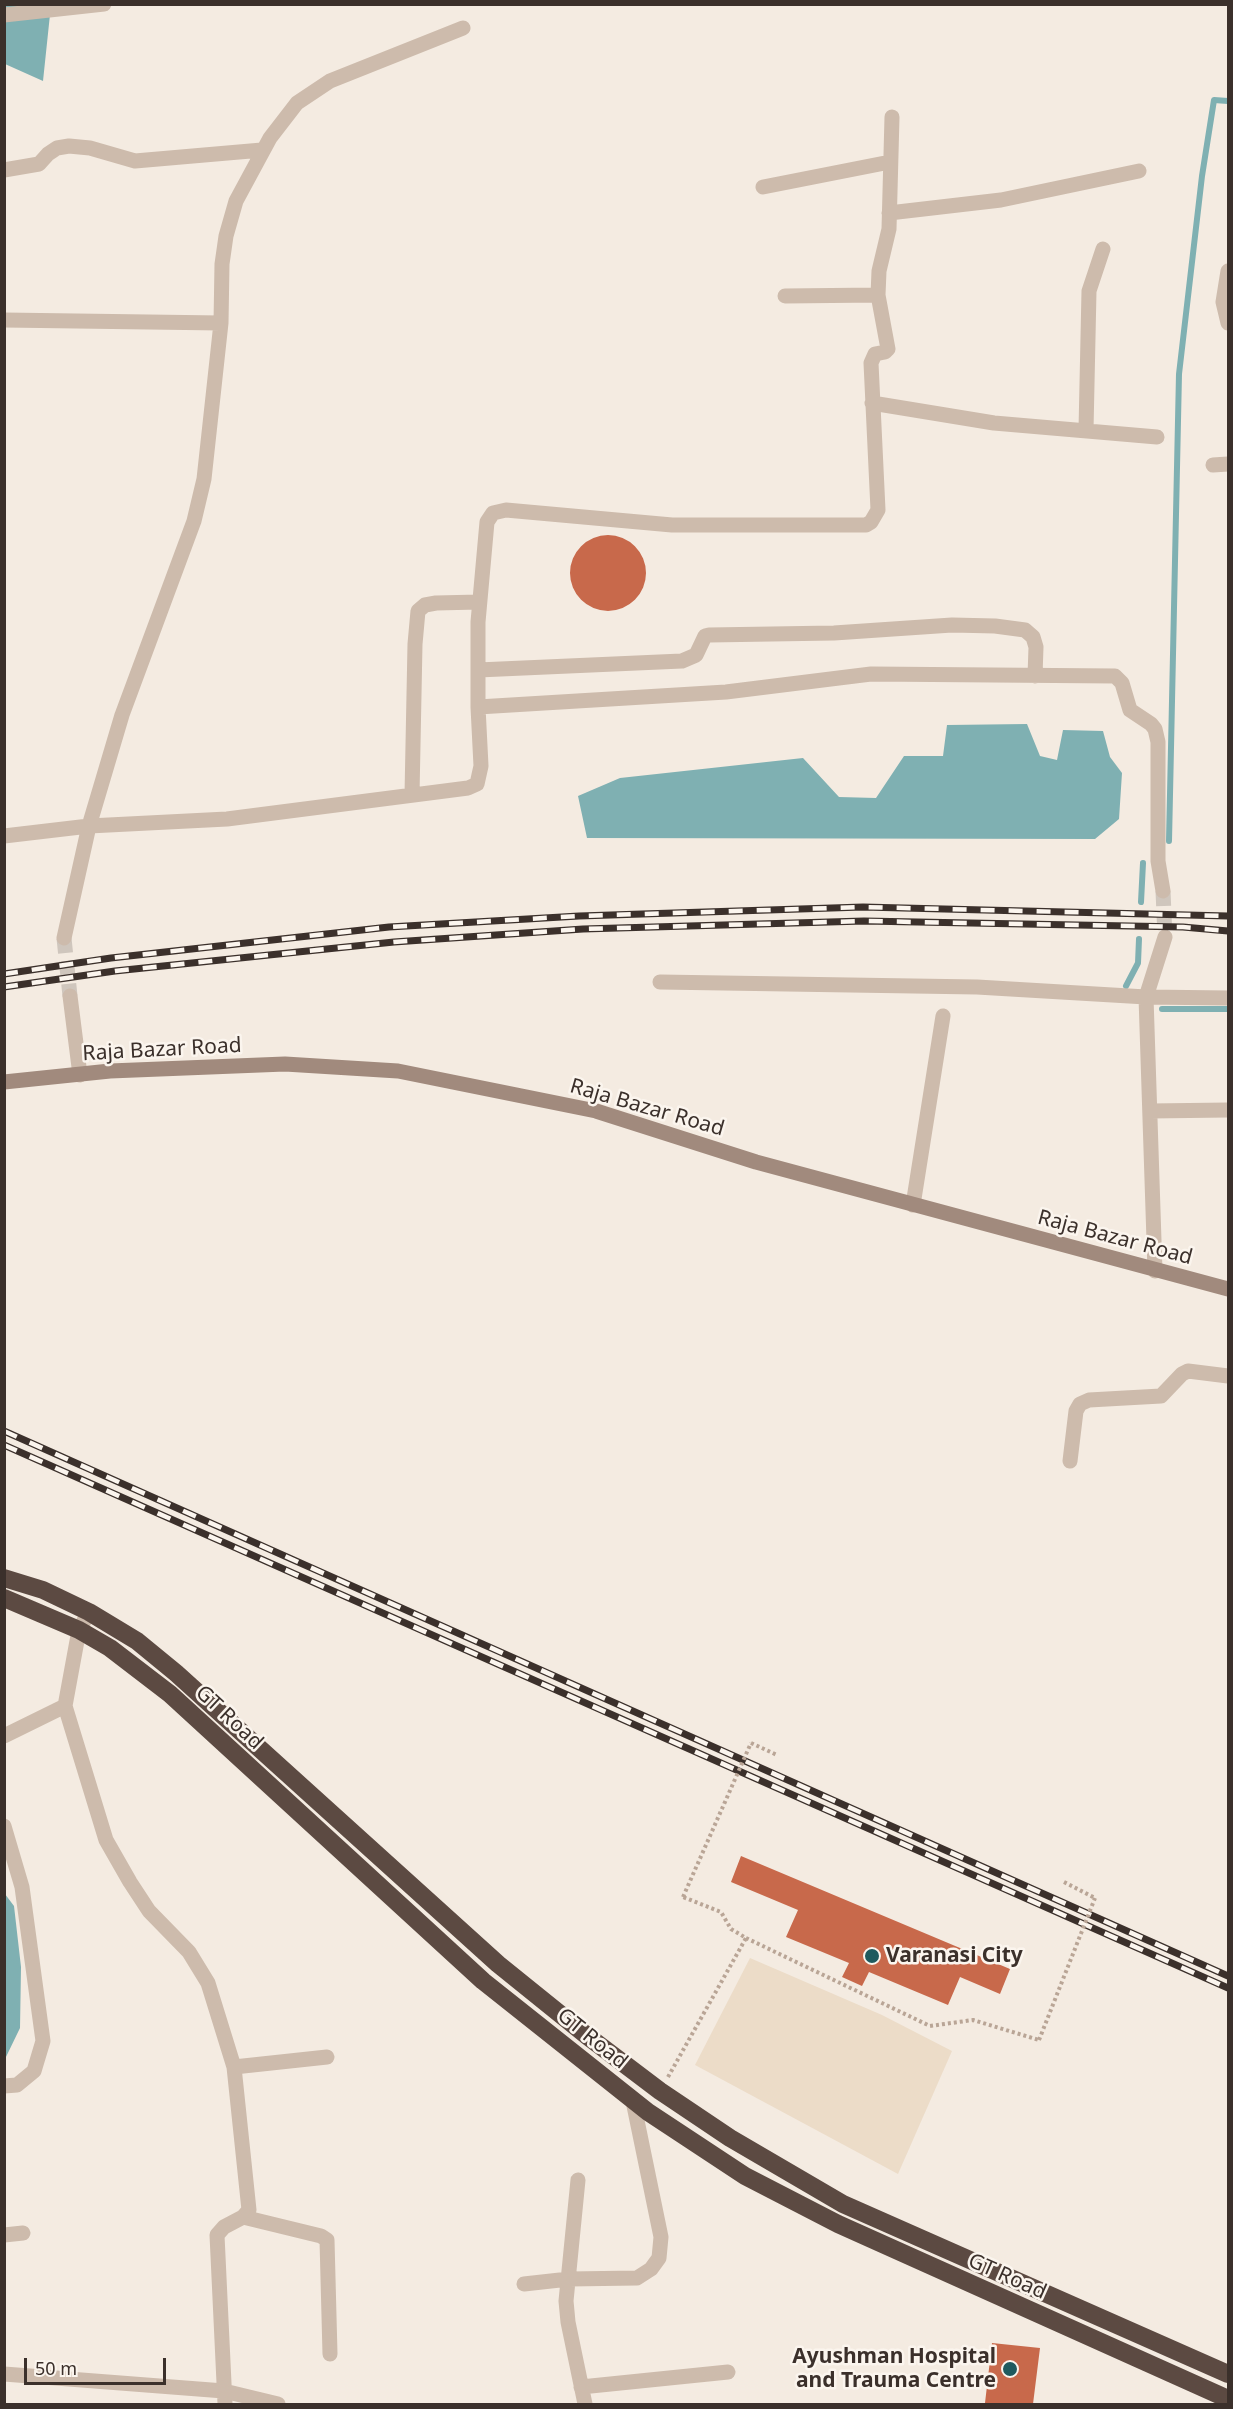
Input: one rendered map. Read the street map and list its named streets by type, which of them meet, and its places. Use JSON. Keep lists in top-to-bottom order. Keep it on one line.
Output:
{"streets":{"highway":["GT Road"],"street":["Raja Bazar Road"]},"places":["Varanasi City","Ayushman Hospital and Trauma Centre"],"scale_bar":"50 m"}
